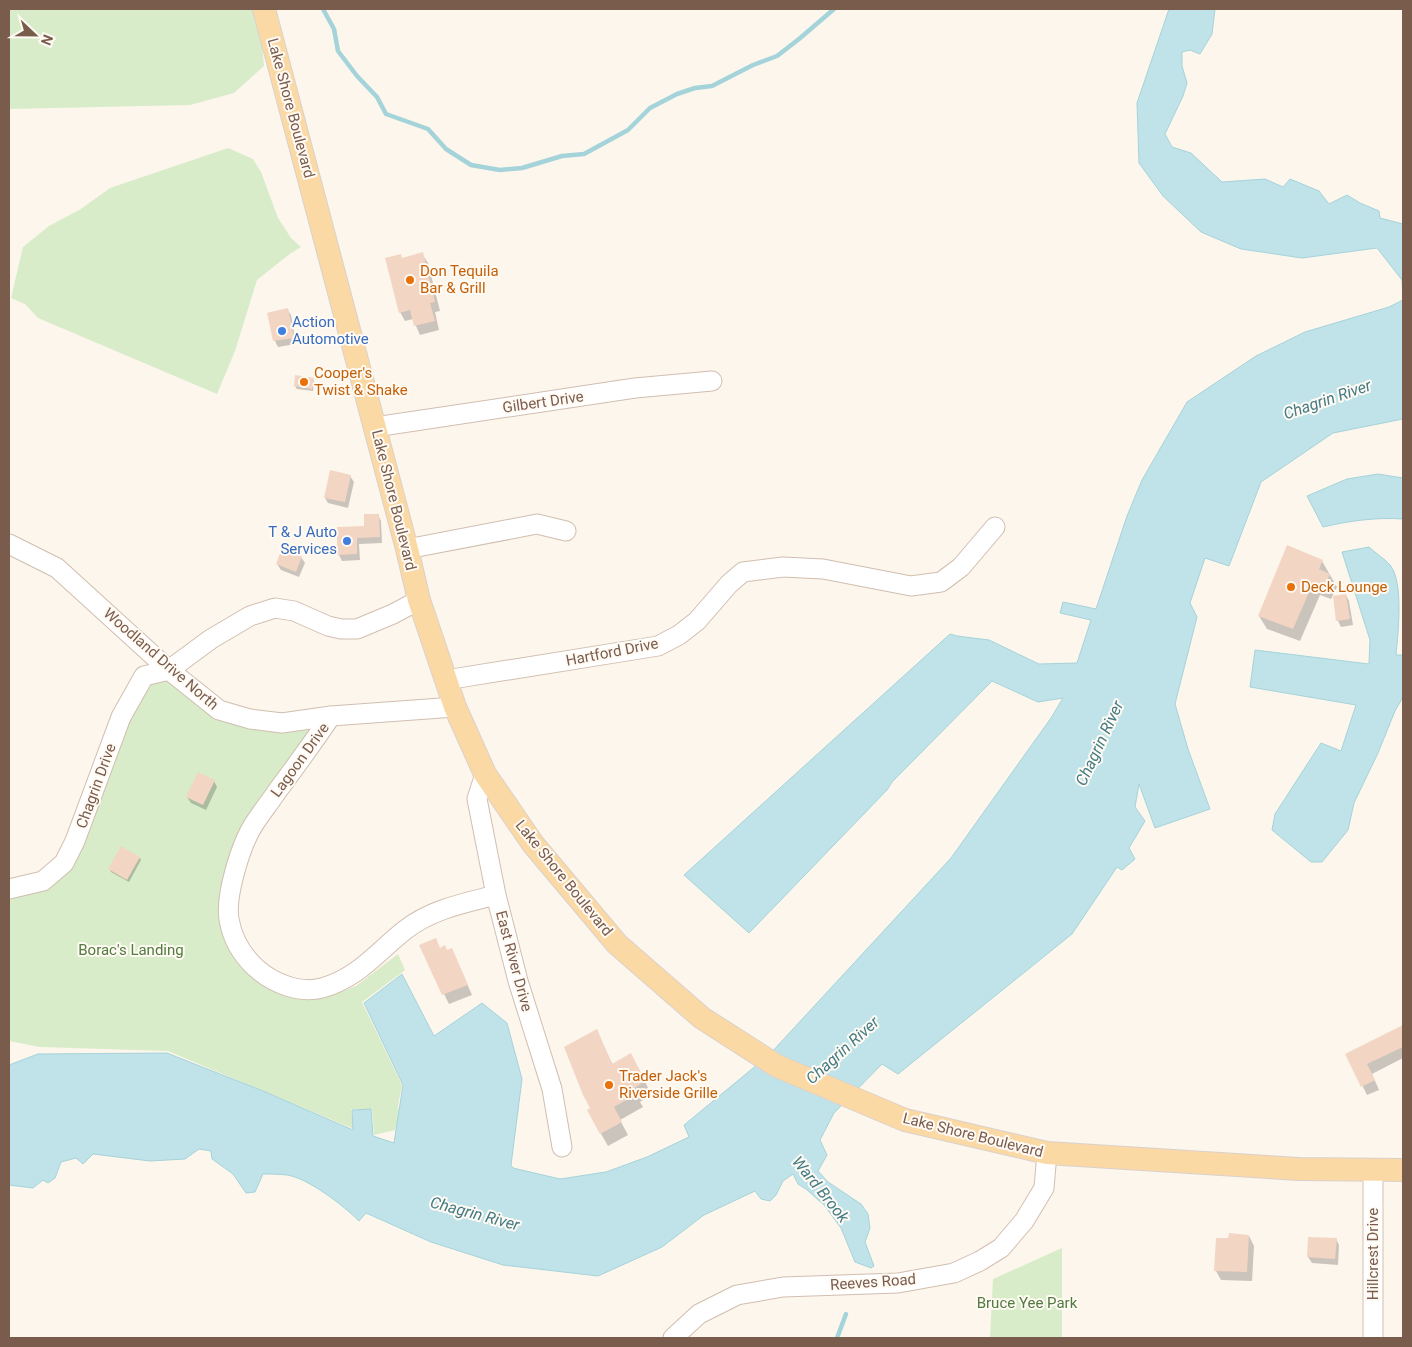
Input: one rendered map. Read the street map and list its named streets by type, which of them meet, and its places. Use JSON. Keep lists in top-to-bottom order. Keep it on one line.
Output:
{"streets":{"main road":["Lake Shore Boulevard"],"street":["Gilbert Drive","Hartford Drive","Woodland Drive North","Lagoon Drive","Chagrin Drive","East River Drive","Hillcrest Drive","Reeves Road"]},"crossings":[["Lake Shore Boulevard","Gilbert Drive"],["Lake Shore Boulevard","Hartford Drive"],["Lake Shore Boulevard","Lagoon Drive"],["Lake Shore Boulevard","East River Drive"],["Lake Shore Boulevard","Hillcrest Drive"],["Lake Shore Boulevard","Reeves Road"],["Woodland Drive North","Lagoon Drive"],["Woodland Drive North","Chagrin Drive"],["Lagoon Drive","East River Drive"]],"water":["Chagrin River","Ward Brook"],"parks":["Borac's Landing","Bruce Yee Park"],"places":["Don Tequila Bar & Grill","Action Automotive","Cooper's Twist & Shake","T & J Auto Services","Deck Lounge","Trader Jack's Riverside Grille"],"north":"right"}
